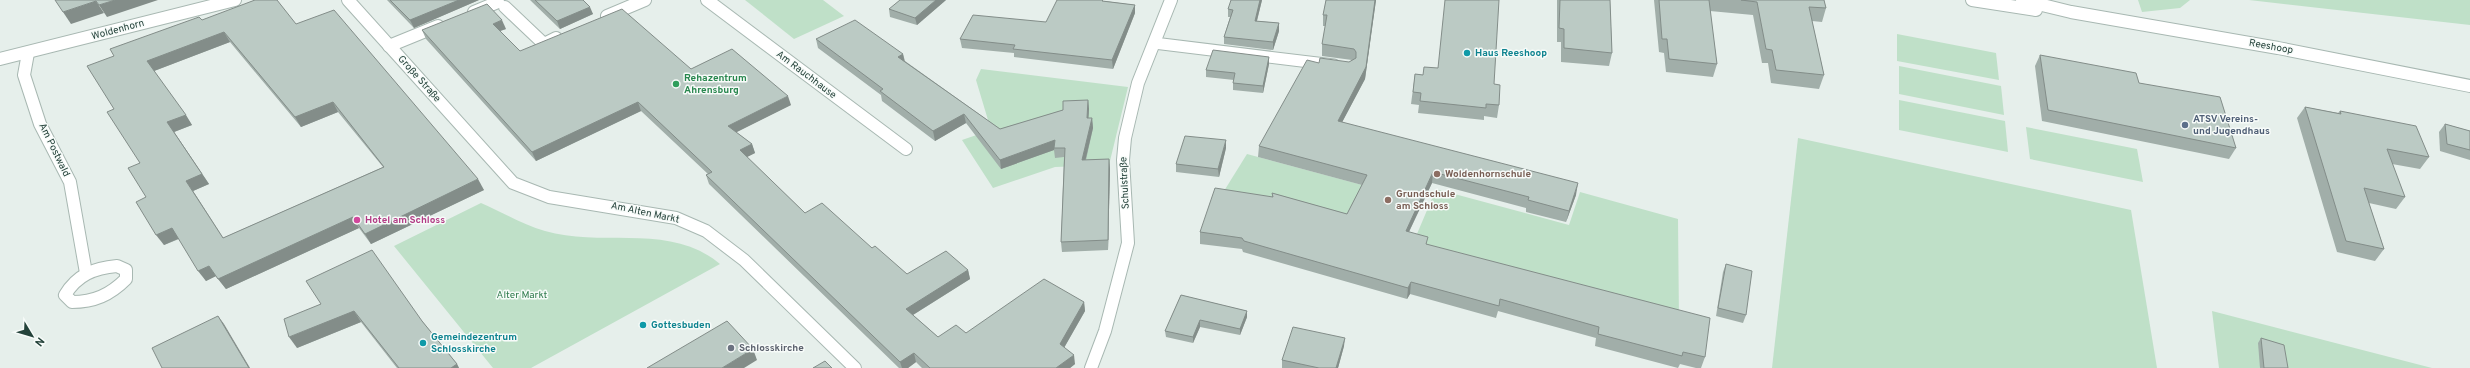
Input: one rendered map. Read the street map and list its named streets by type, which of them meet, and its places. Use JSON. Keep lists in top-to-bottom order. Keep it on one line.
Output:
{"streets":{"street":["Woldenhorn","Reeshoop","Am Rauchhause","Große Straße","Am Postwald","Schulstraße","Am Alten Markt"]},"crossings":[["Woldenhorn","Am Postwald"],["Große Straße","Am Alten Markt"]],"parks":["Alter Markt"],"places":["Haus Reeshoop","Rehazentrum Ahrensburg","ATSV Vereins- und Jugendhaus","Woldenhornschule","Grundschule am Schloss","Hotel am Schloss","Gottesbuden","Gemeindezentrum Schlosskirche","Schlosskirche"],"north":"bottom right"}
